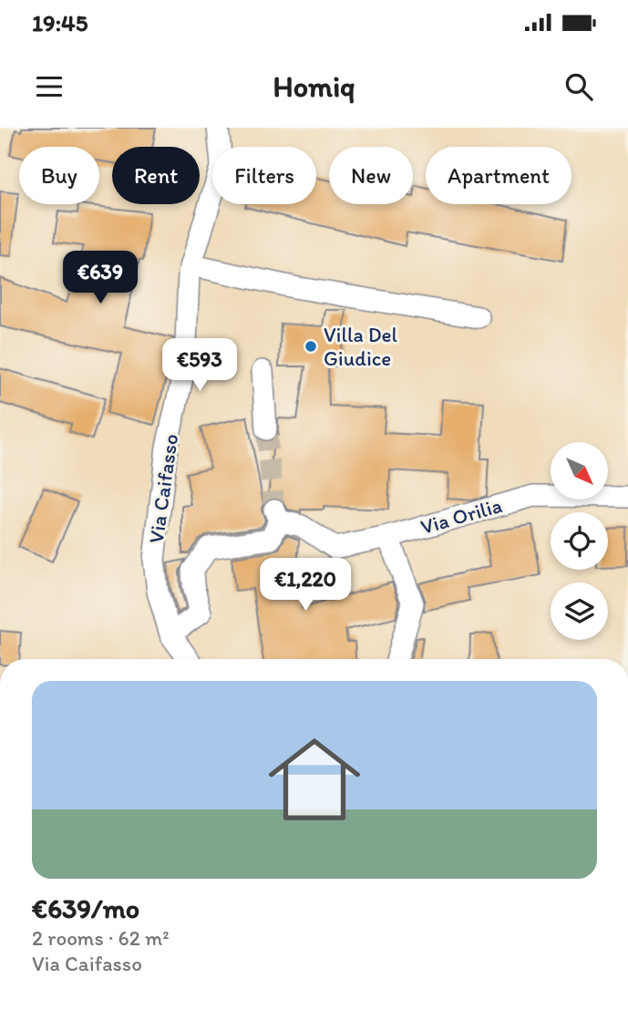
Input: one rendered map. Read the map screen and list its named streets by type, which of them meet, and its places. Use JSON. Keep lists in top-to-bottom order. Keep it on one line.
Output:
{"streets":{"street":["Via Caifasso","Via Orilia"]},"crossings":[["Via Caifasso","Via Orilia"]],"places":["Villa Del Giudice"],"north":"bottom right","page":{"status":"19:45","header":"Homiq","chip":["Buy","Rent","Filters","New","Apartment"],"price":["€639","€593","€1,220"],"list":[{"name":"€639/mo","note":"2 rooms · 62 m² · Via Caifasso"}]}}
